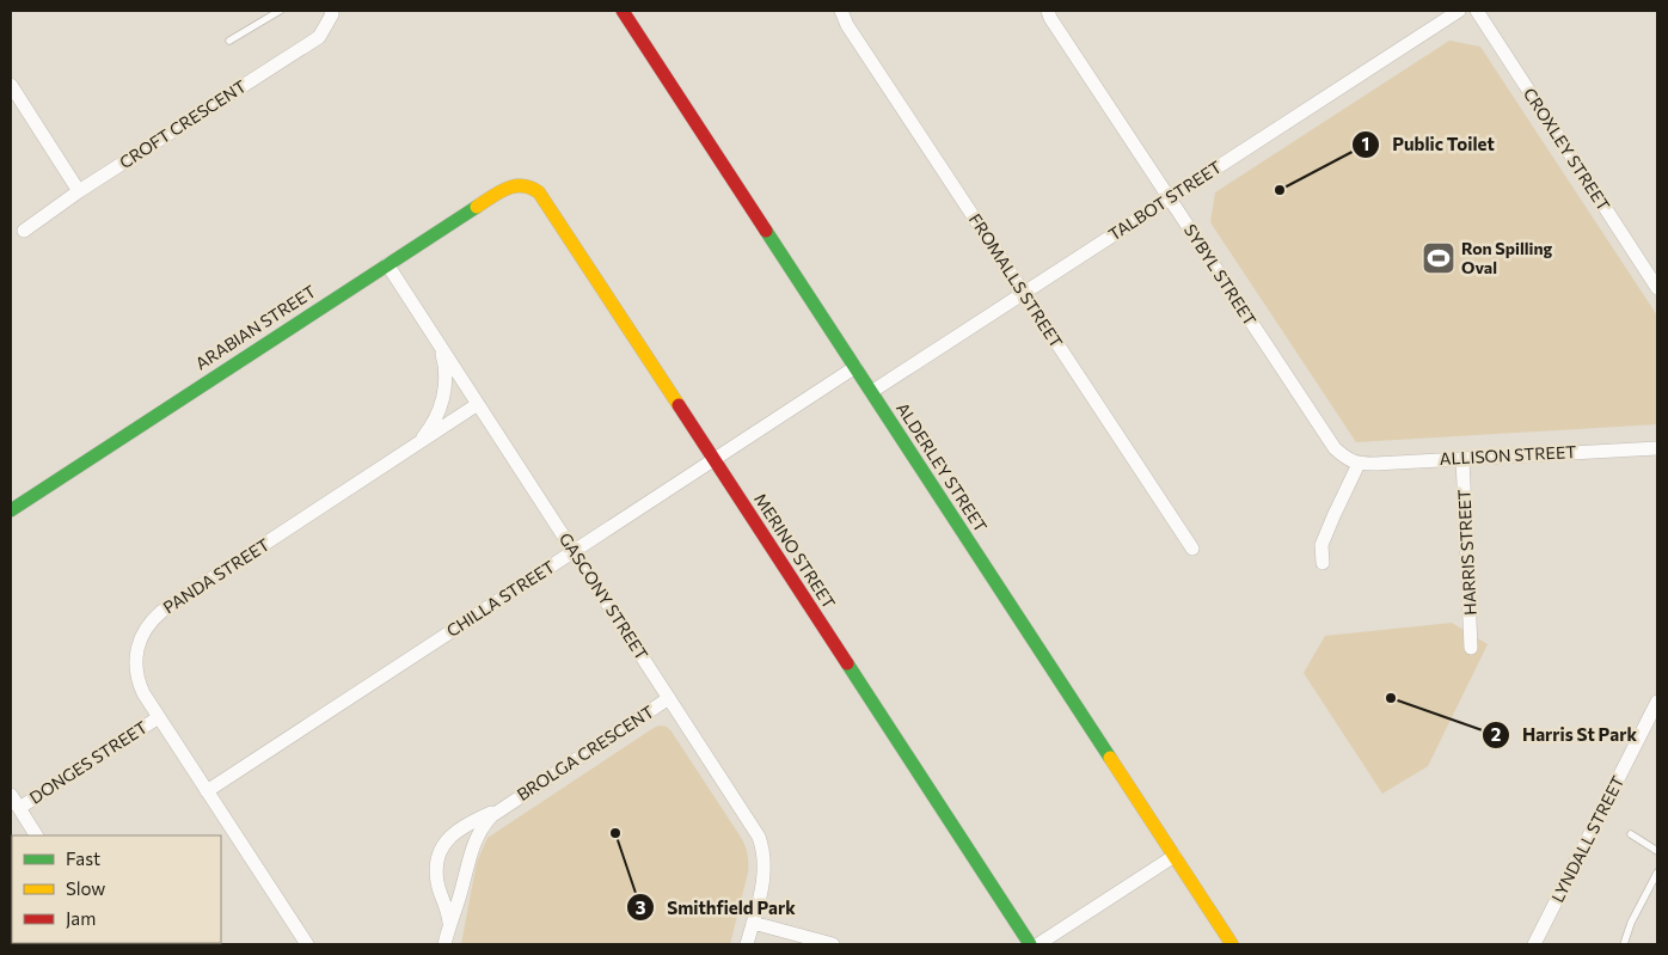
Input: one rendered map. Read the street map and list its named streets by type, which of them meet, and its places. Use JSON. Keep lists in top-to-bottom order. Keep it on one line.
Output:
{"streets":{"street":["CROFT CRESCENT","CROXLEY STREET","TALBOT STREET","SYBYL STREET","FROMALLS STREET","ARABIAN STREET","ALLISON STREET","ALDERLEY STREET","MERINO STREET","HARRIS STREET","PANDA STREET","GASCONY STREET","CHILLA STREET","BROLGA CRESCENT","DONGES STREET","LYNDALL STREET"]},"crossings":[["TALBOT STREET","SYBYL STREET"],["TALBOT STREET","FROMALLS STREET"],["TALBOT STREET","ALDERLEY STREET"],["SYBYL STREET","ALLISON STREET"],["ARABIAN STREET","MERINO STREET"],["ARABIAN STREET","GASCONY STREET"],["ALLISON STREET","HARRIS STREET"],["ALDERLEY STREET","CHILLA STREET"],["MERINO STREET","CHILLA STREET"],["PANDA STREET","GASCONY STREET"],["PANDA STREET","CHILLA STREET"],["PANDA STREET","DONGES STREET"],["GASCONY STREET","CHILLA STREET"],["GASCONY STREET","BROLGA CRESCENT"]],"places":{"other":["Public Toilet","Harris St Park","Smithfield Park"],"sports":["Ron Spilling Oval"]},"legend":["Fast","Slow","Jam"]}
